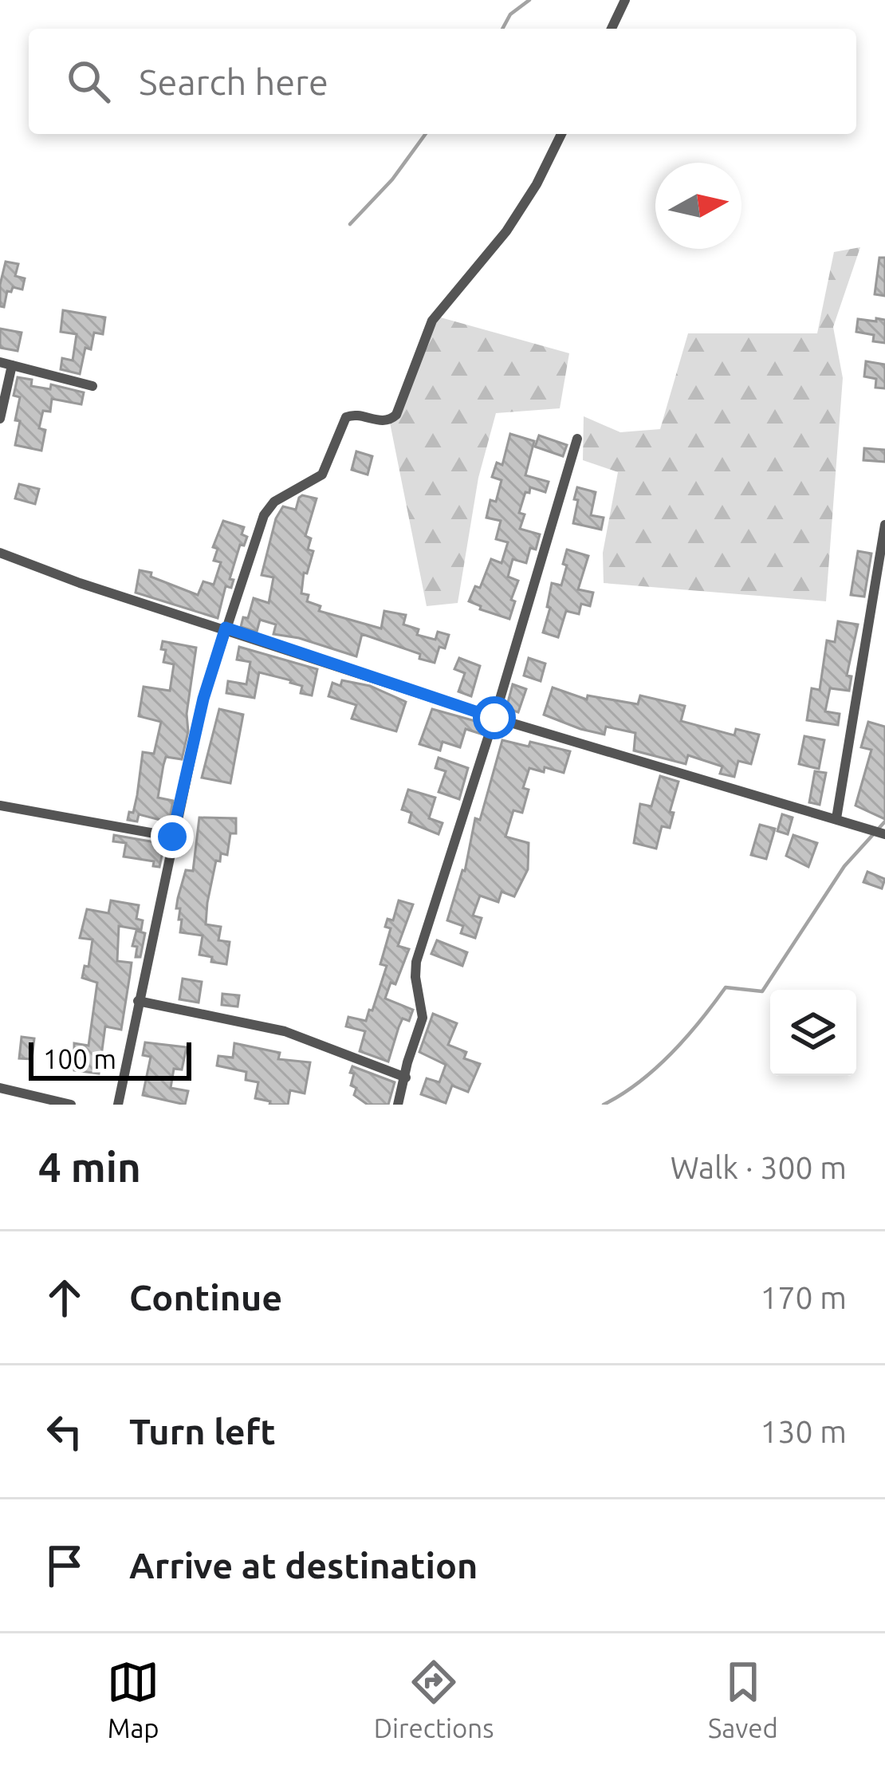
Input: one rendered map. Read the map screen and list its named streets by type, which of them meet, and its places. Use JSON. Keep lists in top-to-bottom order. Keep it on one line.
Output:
{"scale_bar":"100 m","north":"right","page":{"search":"Search here","scale":"100 m","heading":["4 min","Walk · 300 m"],"list":[["Continue","170 m"],["Turn left","130 m"],"Arrive at destination"],"nav":["Map","Directions","Saved"]}}
